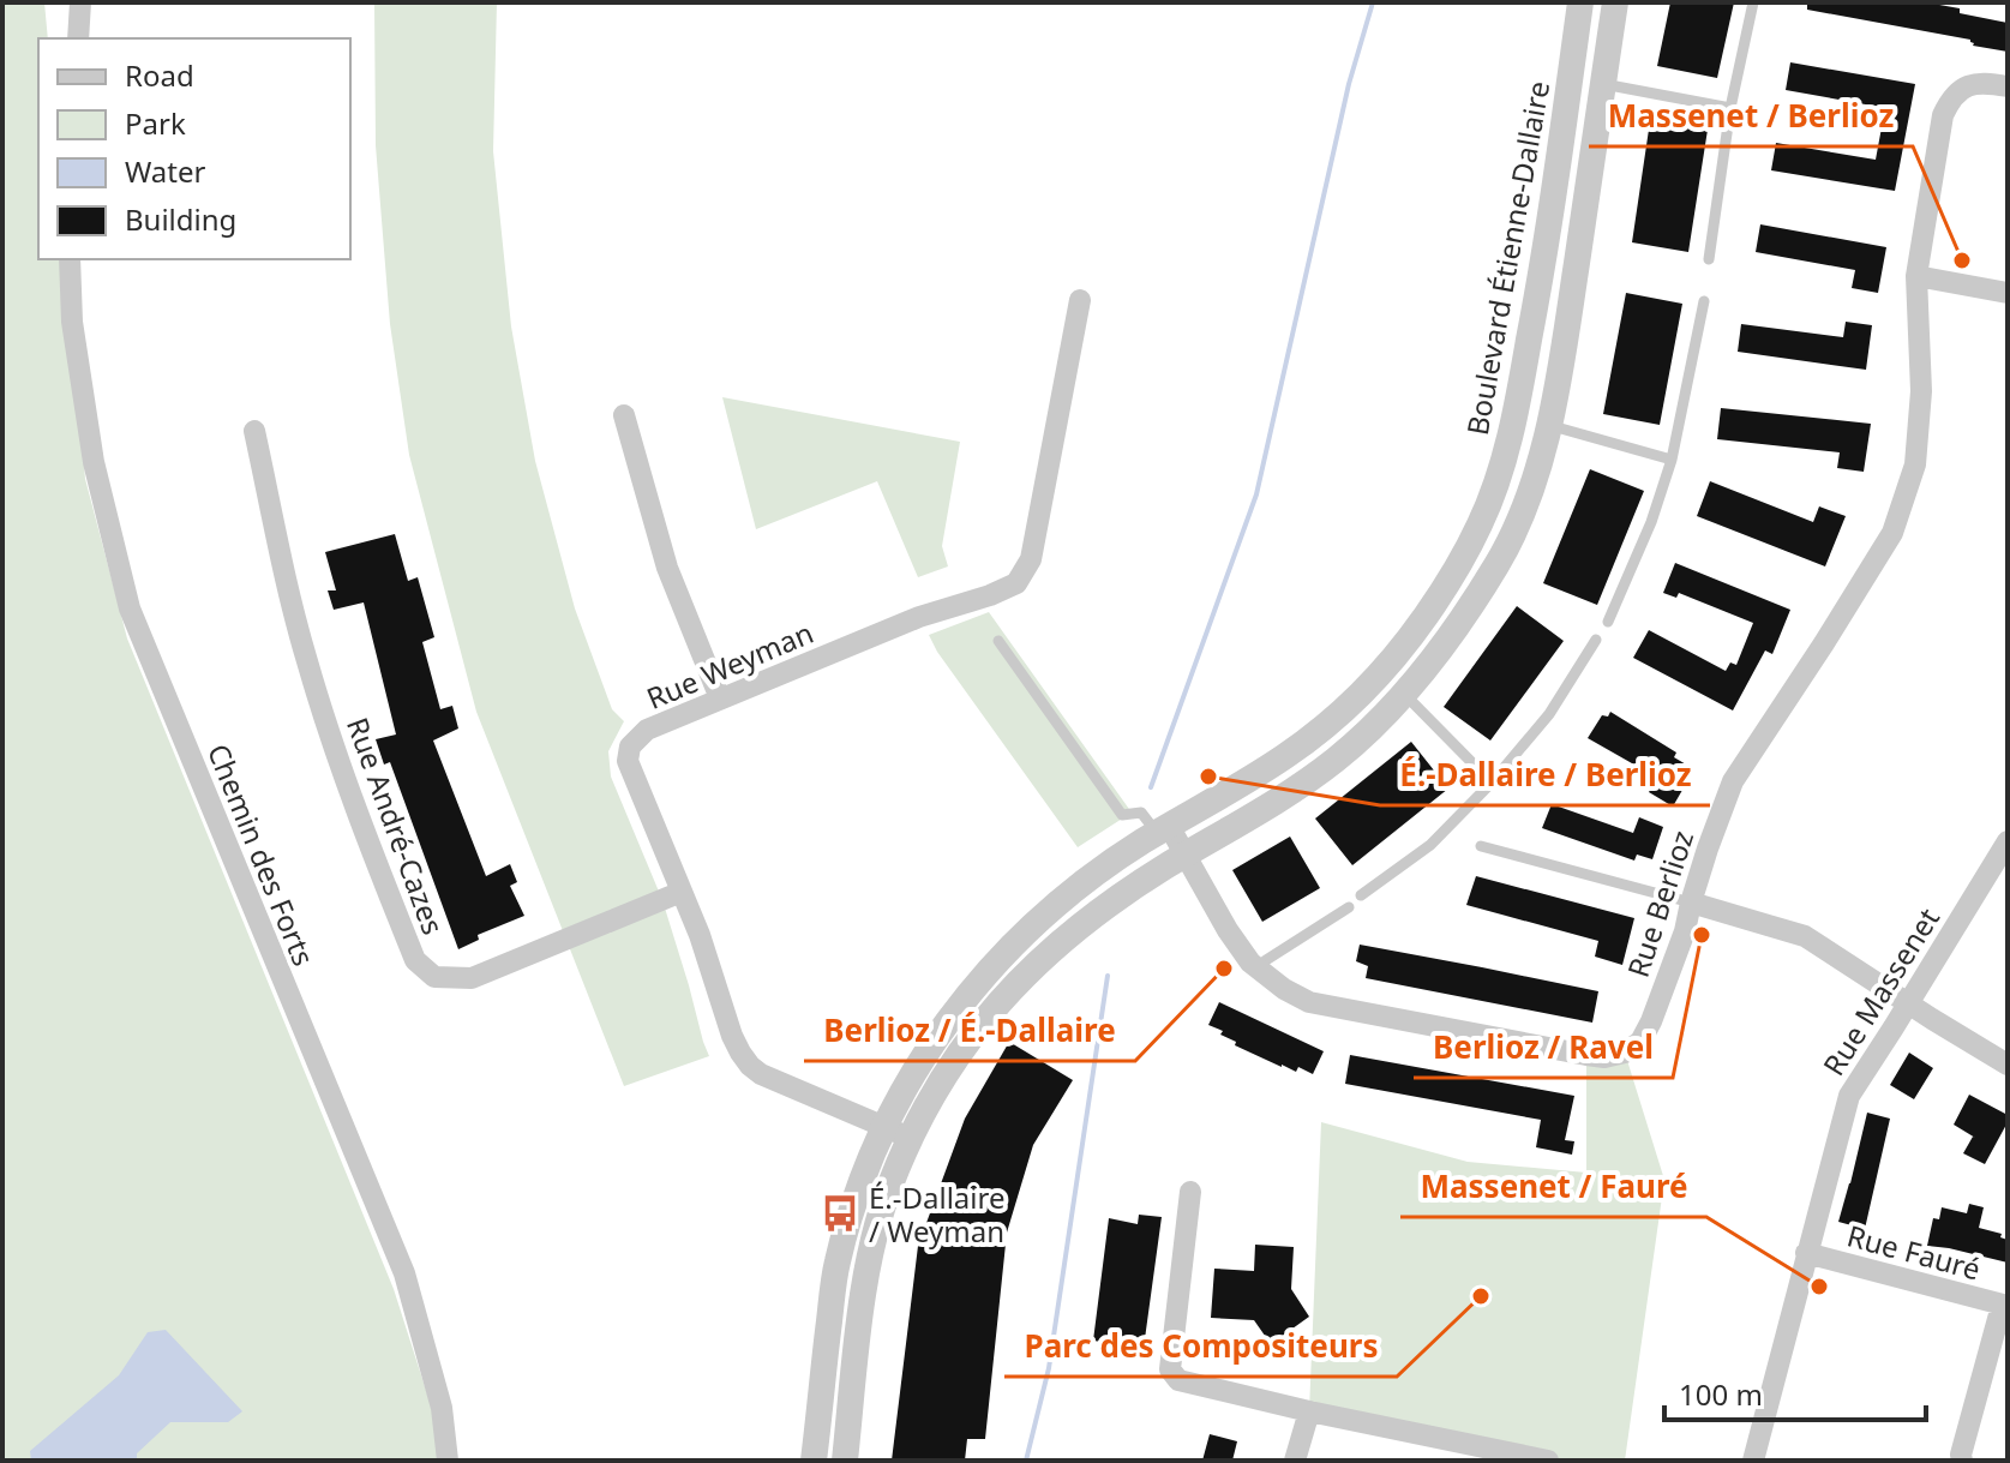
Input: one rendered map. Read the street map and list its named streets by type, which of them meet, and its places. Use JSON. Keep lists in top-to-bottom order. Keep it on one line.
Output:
{"streets":{"street":["Boulevard Étienne-Dallaire","Rue Weyman","Rue André-Cazes","Chemin des Forts","Rue Berlioz","Rue Massenet","Rue Fauré"]},"crossings":[["Boulevard Étienne-Dallaire","Rue Weyman"],["Boulevard Étienne-Dallaire","Rue Berlioz"],["Rue Weyman","Rue André-Cazes"],["Rue Massenet","Rue Fauré"]],"places":{"other":["Massenet / Berlioz","É.-Dallaire / Berlioz","Berlioz / Ravel","Berlioz / É.-Dallaire","Massenet / Fauré","Parc des Compositeurs"],"bus stop":["É.-Dallaire / Weyman"]},"legend":["Road","Park","Water","Building"],"scale_bar":"100 m"}
